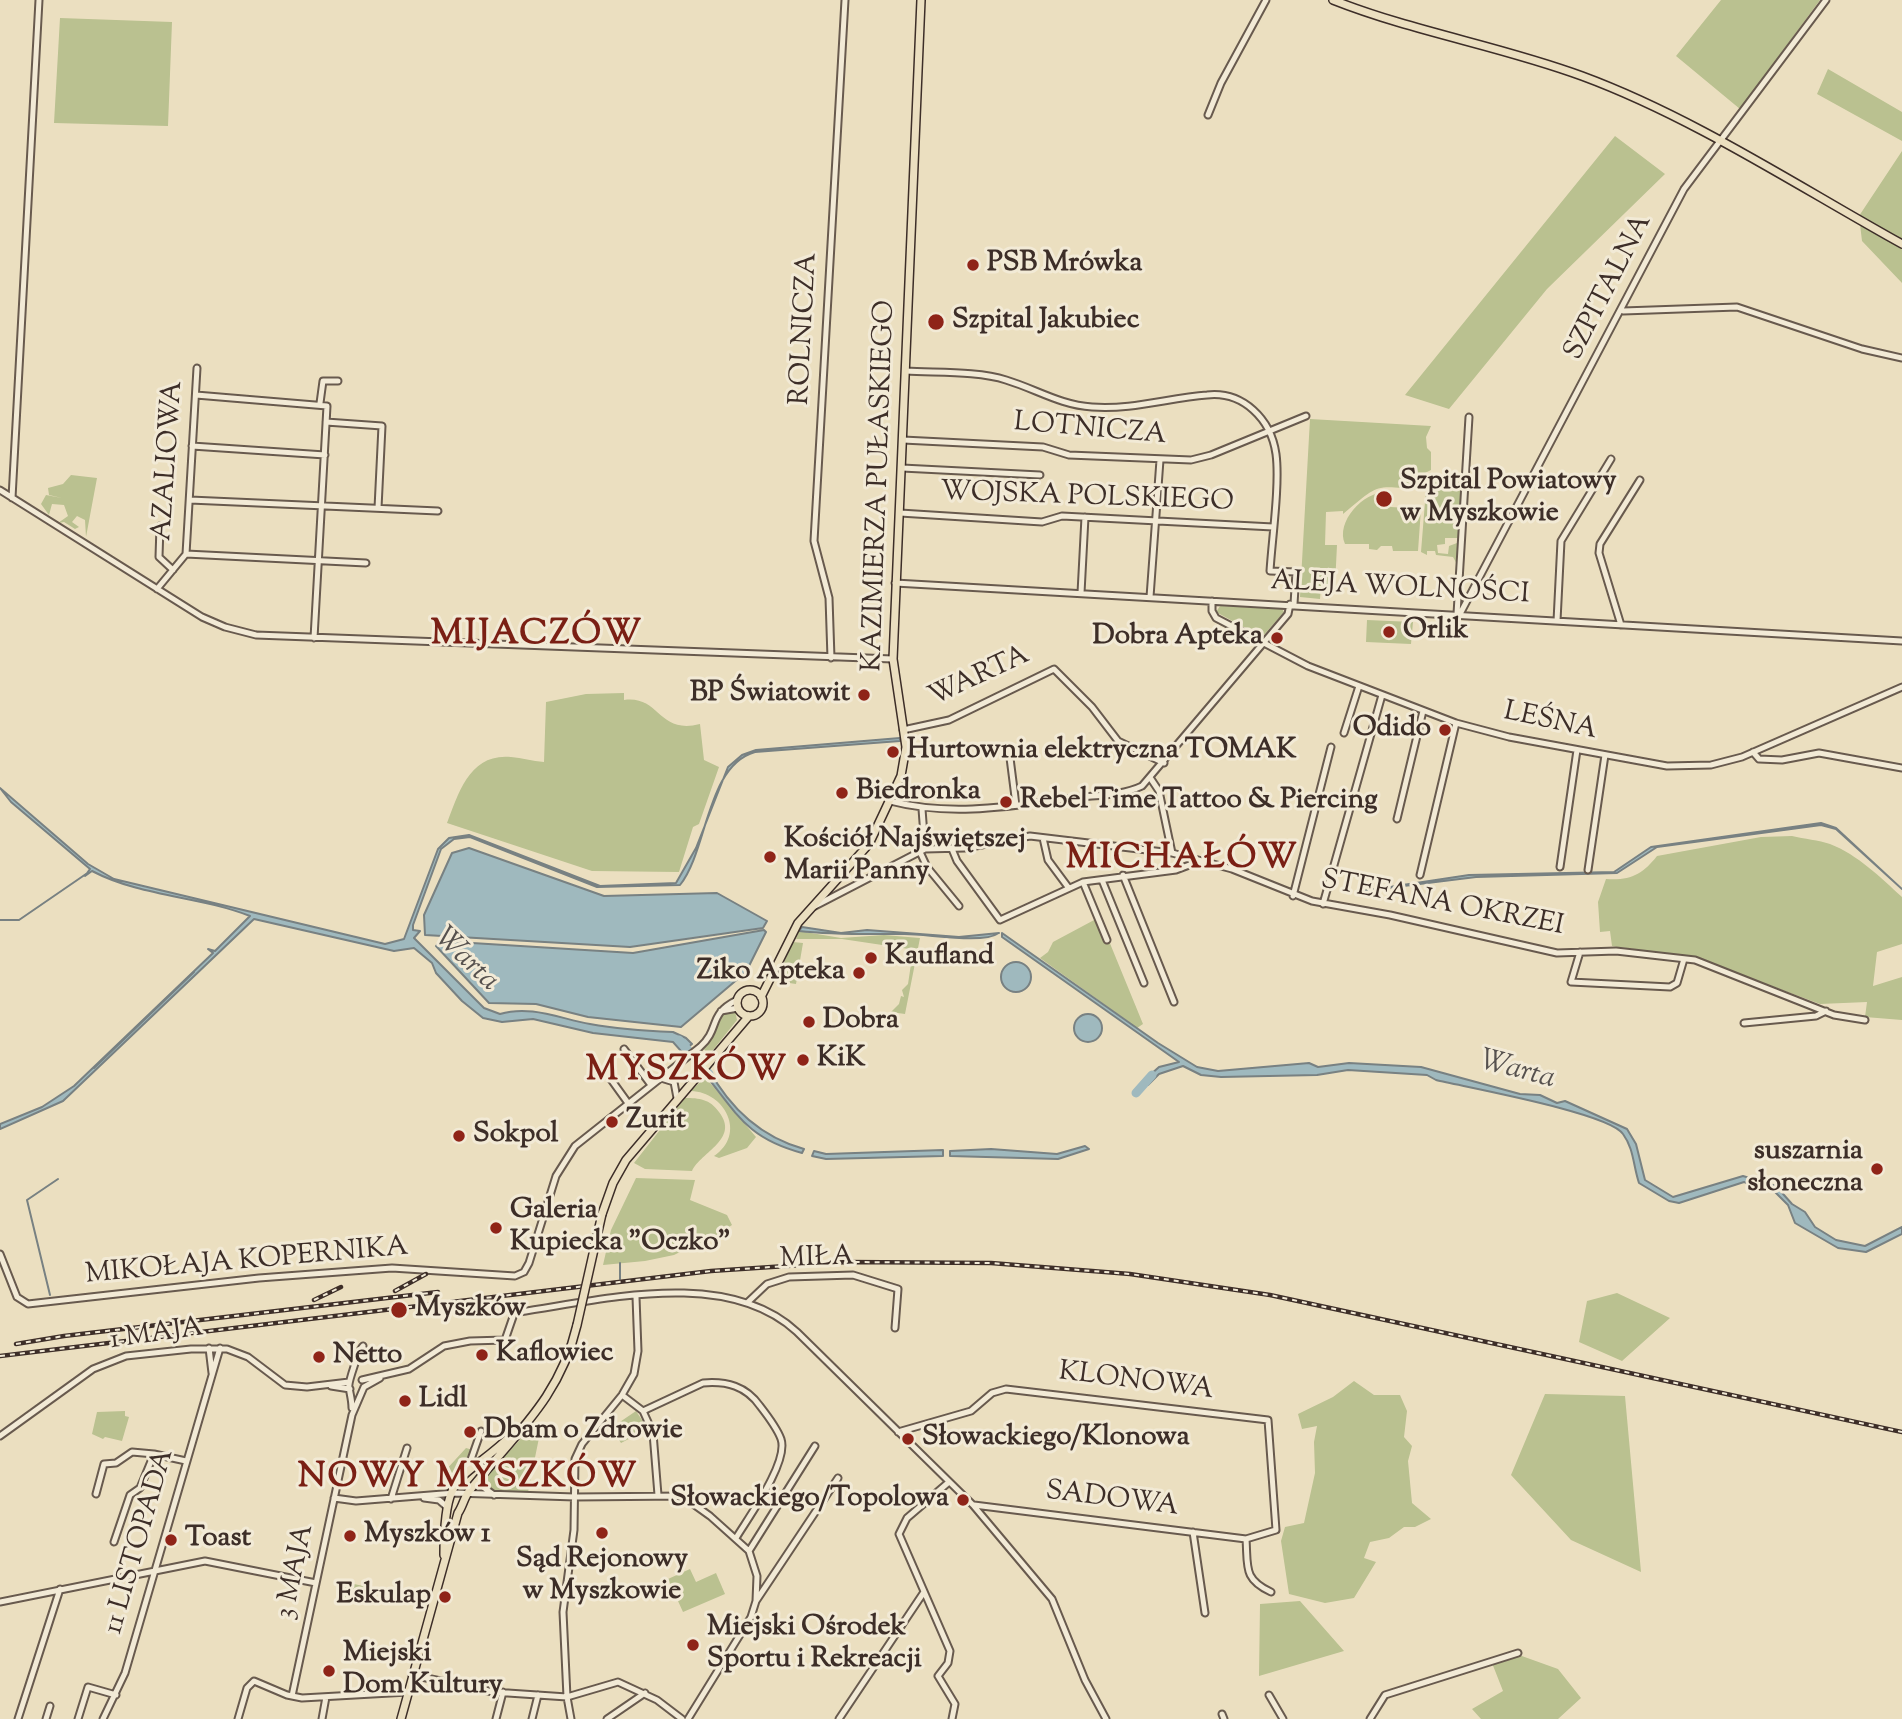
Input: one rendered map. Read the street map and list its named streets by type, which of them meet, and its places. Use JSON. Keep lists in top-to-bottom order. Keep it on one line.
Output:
{"streets":{"main road":["KAZIMIERZA PUŁASKIEGO"],"street":["SZPITALNA","ROLNICZA","LOTNICZA","AZALIOWA","WOJSKA POLSKIEGO","ALEJA WOLNOŚCI","WARTA","LEŚNA","STEFANA OKRZEI","MIŁA","MIKOŁAJA KOPERNIKA","1 MAJA","KLONOWA","SADOWA","11 LISTOPADA","3 MAJA"]},"crossings":[["SZPITALNA","ALEJA WOLNOŚCI"],["LOTNICZA","KAZIMIERZA PUŁASKIEGO"],["KAZIMIERZA PUŁASKIEGO","WOJSKA POLSKIEGO"],["KAZIMIERZA PUŁASKIEGO","ALEJA WOLNOŚCI"],["KAZIMIERZA PUŁASKIEGO","WARTA"],["KAZIMIERZA PUŁASKIEGO","STEFANA OKRZEI"],["ALEJA WOLNOŚCI","LEŚNA"],["1 MAJA","11 LISTOPADA"],["1 MAJA","3 MAJA"],["KLONOWA","SADOWA"]],"districts":["MIJACZÓW","MICHAŁÓW","MYSZKÓW","NOWY MYSZKÓW"],"water":["Warta"],"places":["PSB Mrówka","Szpital Jakubiec","Szpital Powiatowy w Myszkowie","Orlik","Dobra Apteka","BP Światowit","Odido","Hurtownia elektryczna TOMAK","Biedronka","Rebel Time Tattoo & Piercing","Kościół Najświętszej Marii Panny","Kaufland","Ziko Apteka","Dobra","KiK","Zurit","Sokpol","suszarnia słoneczna","Galeria Kupiecka \"Oczko\"","Myszków","Kaflowiec","Netto","Lidl","Dbam o Zdrowie","Słowackiego/Klonowa","Słowackiego/Topolowa","Sąd Rejonowy w Myszkowie","Myszków 1","Toast","Eskulap","Miejski Ośrodek Sportu i Rekreacji","Miejski Dom Kultury"]}
